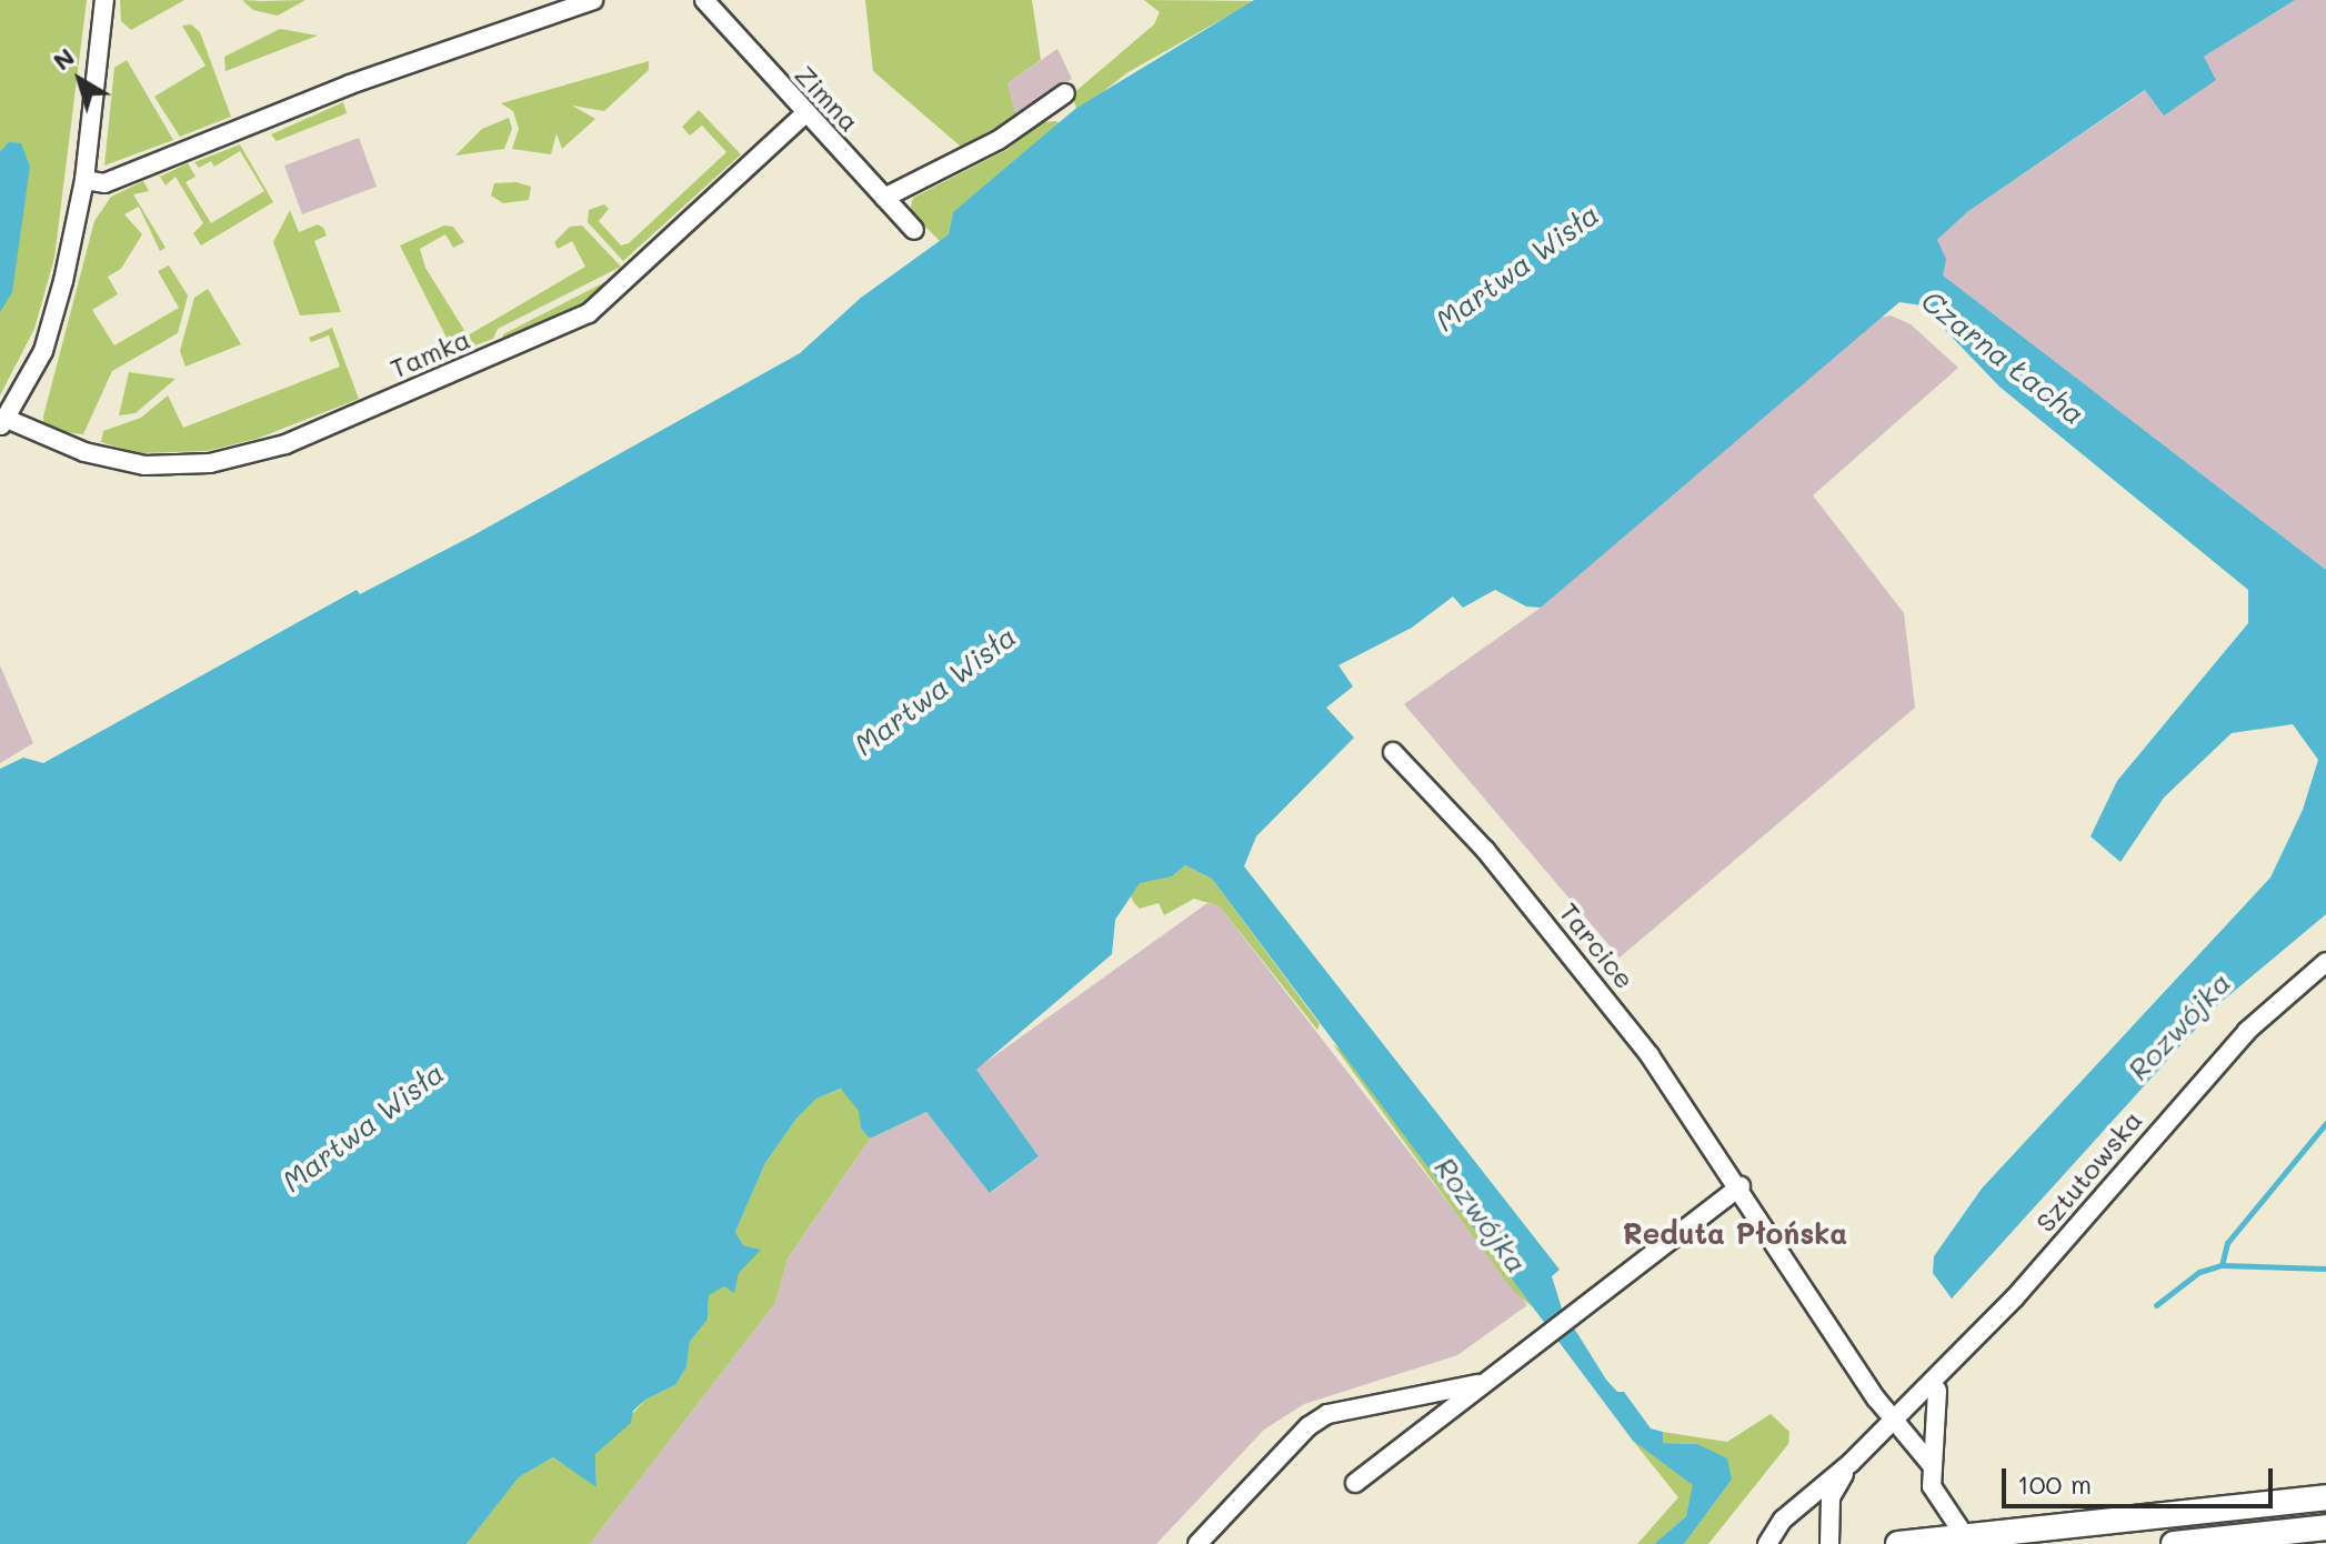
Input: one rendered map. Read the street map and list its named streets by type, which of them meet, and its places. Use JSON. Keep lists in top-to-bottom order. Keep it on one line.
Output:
{"streets":{"street":["Zimna","Tamka","Tarcice","Sztutowska"]},"crossings":[["Zimna","Tamka"],["Tarcice","Sztutowska"]],"districts":["Reduta Płońska"],"water":["Martwa Wisła","Czarna Łacha","Rozwójka"],"scale_bar":"100 m","north":"top left"}
